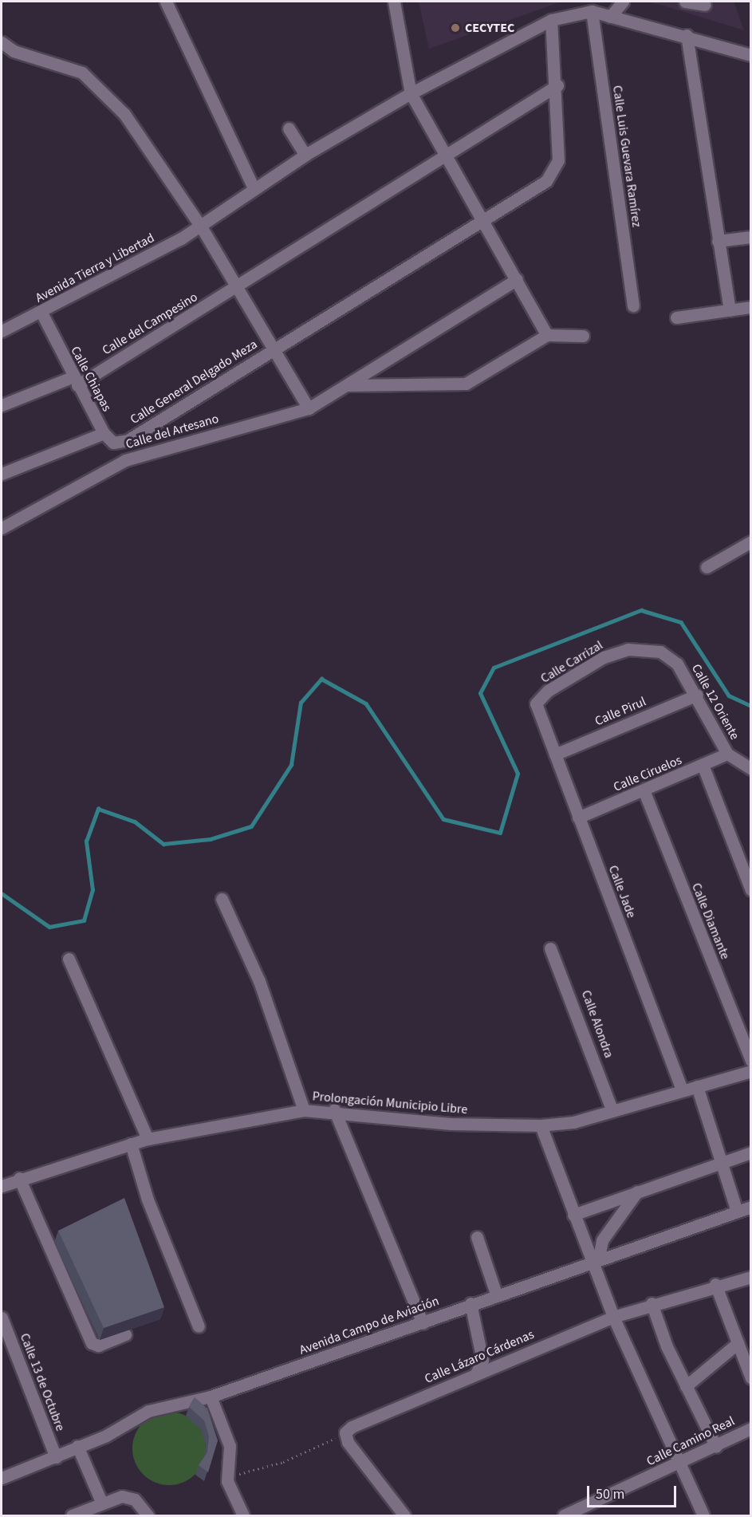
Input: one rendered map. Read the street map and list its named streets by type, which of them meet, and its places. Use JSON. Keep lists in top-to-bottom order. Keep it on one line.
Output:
{"streets":{"street":["Calle Luis Guevara Ramírez","Avenida Tierra y Libertad","Calle del Campesino","Calle Chiapas","Calle General Delgado Meza","Calle del Artesano","Calle Carrizal","Calle 12 Oriente","Calle Pirul","Calle Ciruelos","Calle Jade","Calle Diamante","Calle Alondra","Prolongación Municipio Libre","Avenida Campo de Aviación","Calle Lázaro Cárdenas","Calle 13 de Octubre","Calle Camino Real"]},"crossings":[["Calle Luis Guevara Ramírez","Avenida Tierra y Libertad"],["Avenida Tierra y Libertad","Calle Chiapas"],["Avenida Tierra y Libertad","Calle General Delgado Meza"],["Calle del Campesino","Calle Chiapas"],["Calle del Campesino","Calle General Delgado Meza"],["Calle Chiapas","Calle General Delgado Meza"],["Calle Carrizal","Calle 12 Oriente"],["Calle Carrizal","Calle Jade"],["Calle 12 Oriente","Calle Pirul"],["Calle 12 Oriente","Calle Ciruelos"],["Calle Pirul","Calle Jade"],["Calle Ciruelos","Calle Jade"],["Calle Ciruelos","Calle Diamante"],["Calle Jade","Prolongación Municipio Libre"],["Calle Alondra","Prolongación Municipio Libre"],["Avenida Campo de Aviación","Calle 13 de Octubre"]],"places":["CECYTEC"],"scale_bar":"50 m"}
